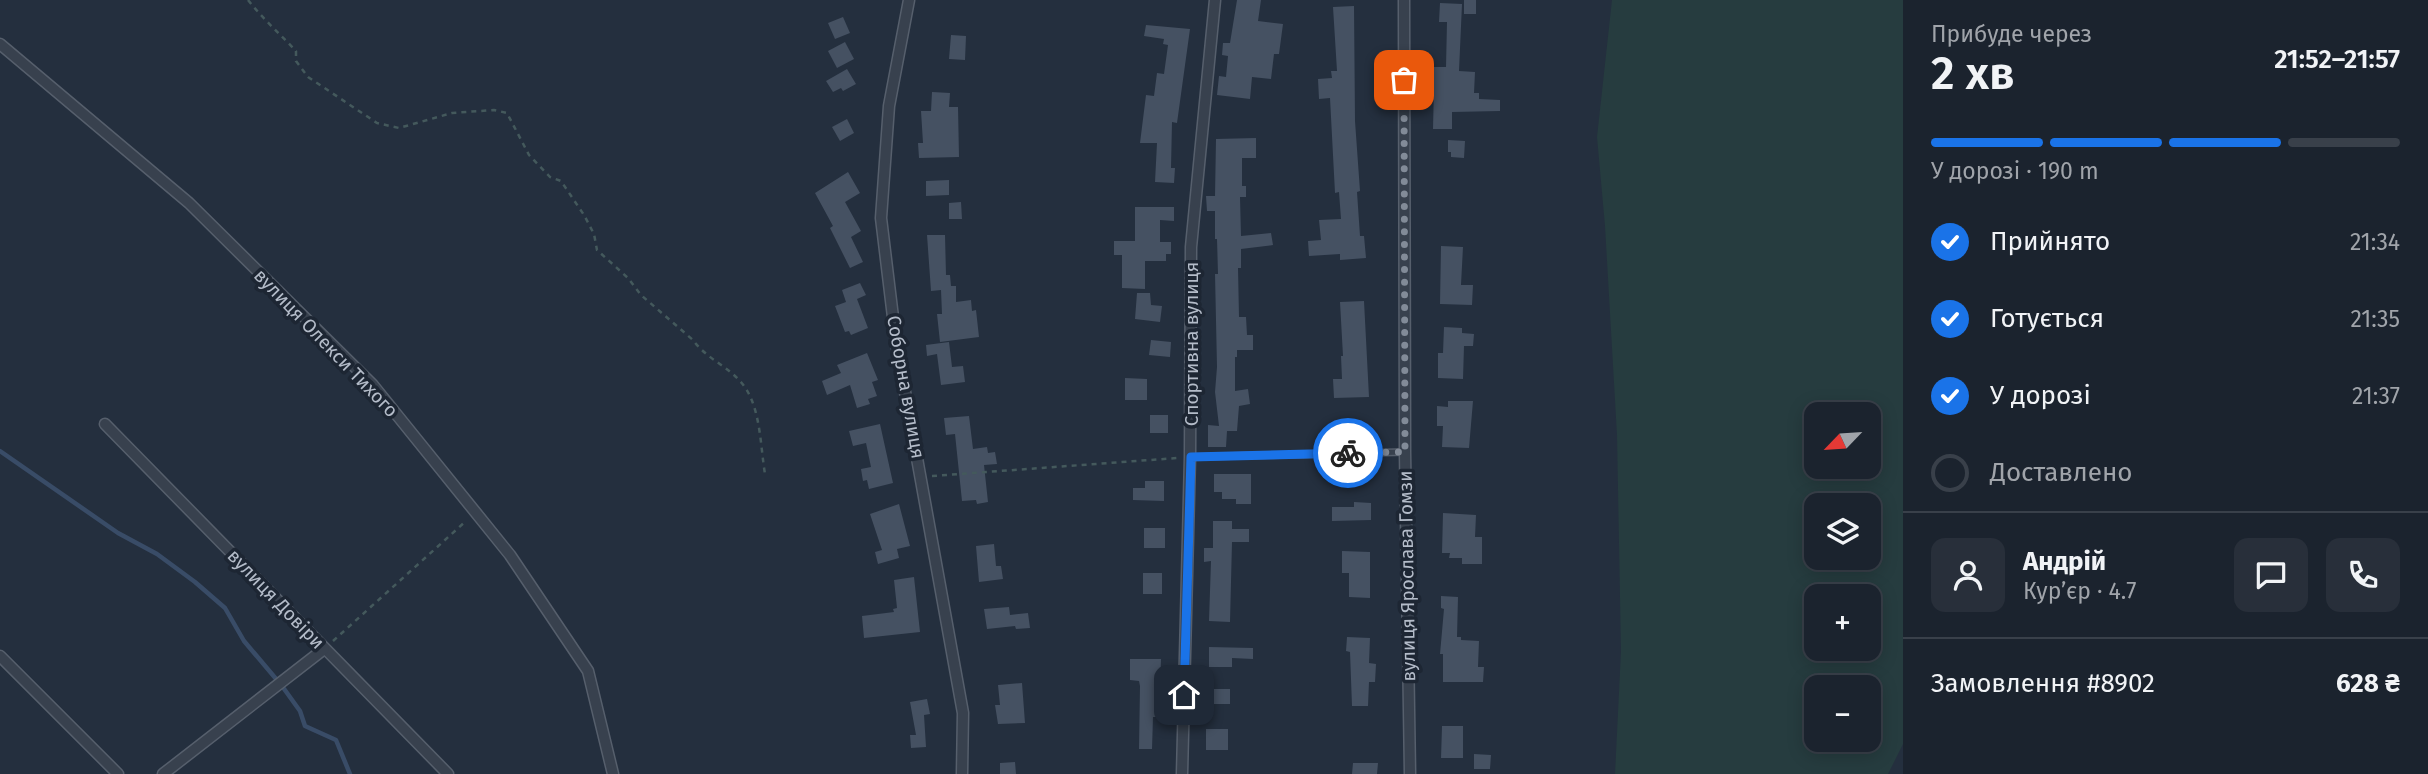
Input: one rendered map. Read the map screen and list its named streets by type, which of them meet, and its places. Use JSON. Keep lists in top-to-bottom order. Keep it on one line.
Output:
{"streets":{"street":["вулиця Олекси Тихого","Спортивна вулиця","Соборна вулиця","вулиця Ярослава Гомзи","вулиця Довіри"]},"north":"bottom left","page":{"heading":["2 хв","Прибуде через","21:52–21:57"],"panel":["Андрій","Кур’єр · 4.7","Замовлення #8902","628 ₴"],"bar":"У дорозі · 190 m","list":[["Прийнято","21:34"],["Готується","21:35"],["У дорозі","21:37"],"Доставлено"],"map_buttons":["+","−"]}}
